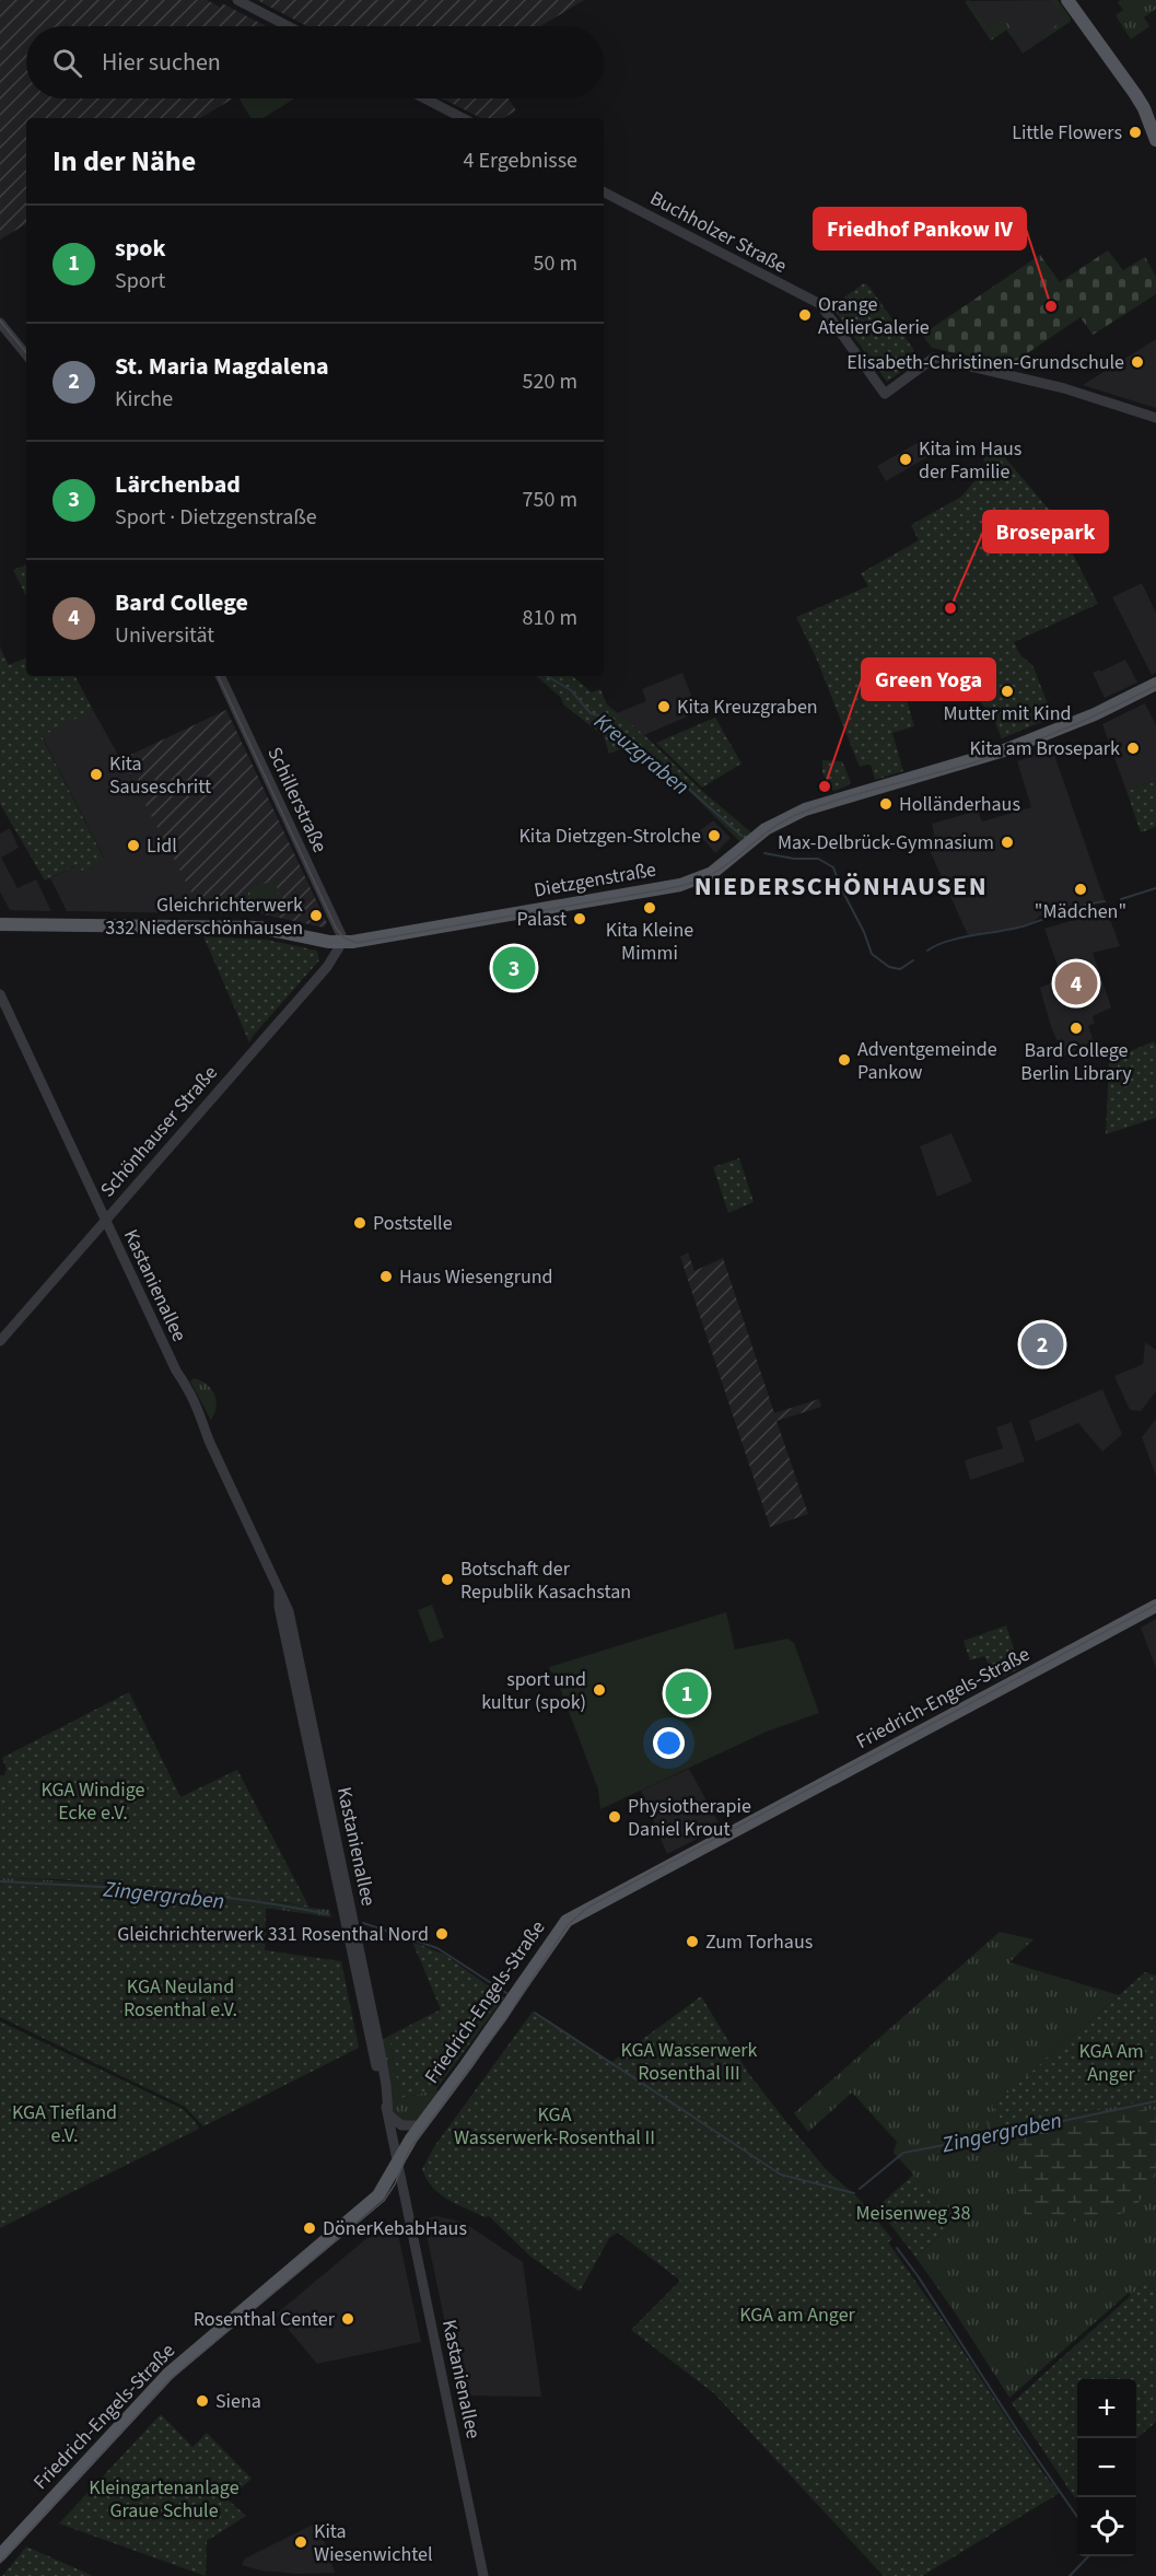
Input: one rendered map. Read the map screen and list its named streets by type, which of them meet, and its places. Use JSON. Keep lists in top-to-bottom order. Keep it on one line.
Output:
{"streets":{"main road":["Dietzgenstraße","Friedrich-Engels-Straße"],"street":["Buchholzer Straße","Schillerstraße","Schönhauser Straße","Kastanienallee"]},"crossings":[["Schillerstraße","Dietzgenstraße"],["Schillerstraße","Schönhauser Straße"],["Dietzgenstraße","Schönhauser Straße"],["Schönhauser Straße","Kastanienallee"],["Kastanienallee","Friedrich-Engels-Straße"]],"districts":["NIEDERSCHÖNHAUSEN"],"water":["Kreuzgraben","Zingergraben"],"parks":["KGA Windige Ecke e.V.","KGA Neuland Rosenthal e.V.","KGA Wasserwerk Rosenthal III","KGA Am Anger","KGA Tiefland e.V.","KGA Wasserwerk-Rosenthal II","Meisenweg 38","KGA am Anger","Kleingartenanlage Graue Schule"],"places":["Little Flowers","Friedhof Pankow IV","Orange AtelierGalerie","Elisabeth-Christinen-Grundschule","Kita im Haus der Familie","Brosepark","Mutter mit Kind","Kita Kreuzgraben","Kita am Brosepark","Kita Sauseschritt","Green Yoga","Holländerhaus","Kita Dietzgen-Strolche","Max-Delbrück-Gymnasium","Lidl","\"Mädchen\"","Kita Kleine Mimmi","Gleichrichterwerk 332 Niederschönhausen","Palast","Bard College Berlin Library","Adventgemeinde Pankow","Poststelle","Haus Wiesengrund","Botschaft der Republik Kasachstan","sport und kultur (spok)","Physiotherapie Daniel Krout","Gleichrichterwerk 331 Rosenthal Nord","Zum Torhaus","DönerKebabHaus","Rosenthal Center","Siena","Kita Wiesenwichtel"],"page":{"search":"Hier suchen","heading":["In der Nähe","4 Ergebnisse"],"list":[{"mark":"1","name":"spok","note":"Sport","value":"50 m"},{"mark":"2","name":"St. Maria Magdalena","note":"Kirche","value":"520 m"},{"mark":"3","name":"Lärchenbad","note":"Sport · Dietzgenstraße","value":"750 m"},{"mark":"4","name":"Bard College","note":"Universität","value":"810 m"}],"pins":["3","4","2","1"],"map_buttons":["+","−"]}}
